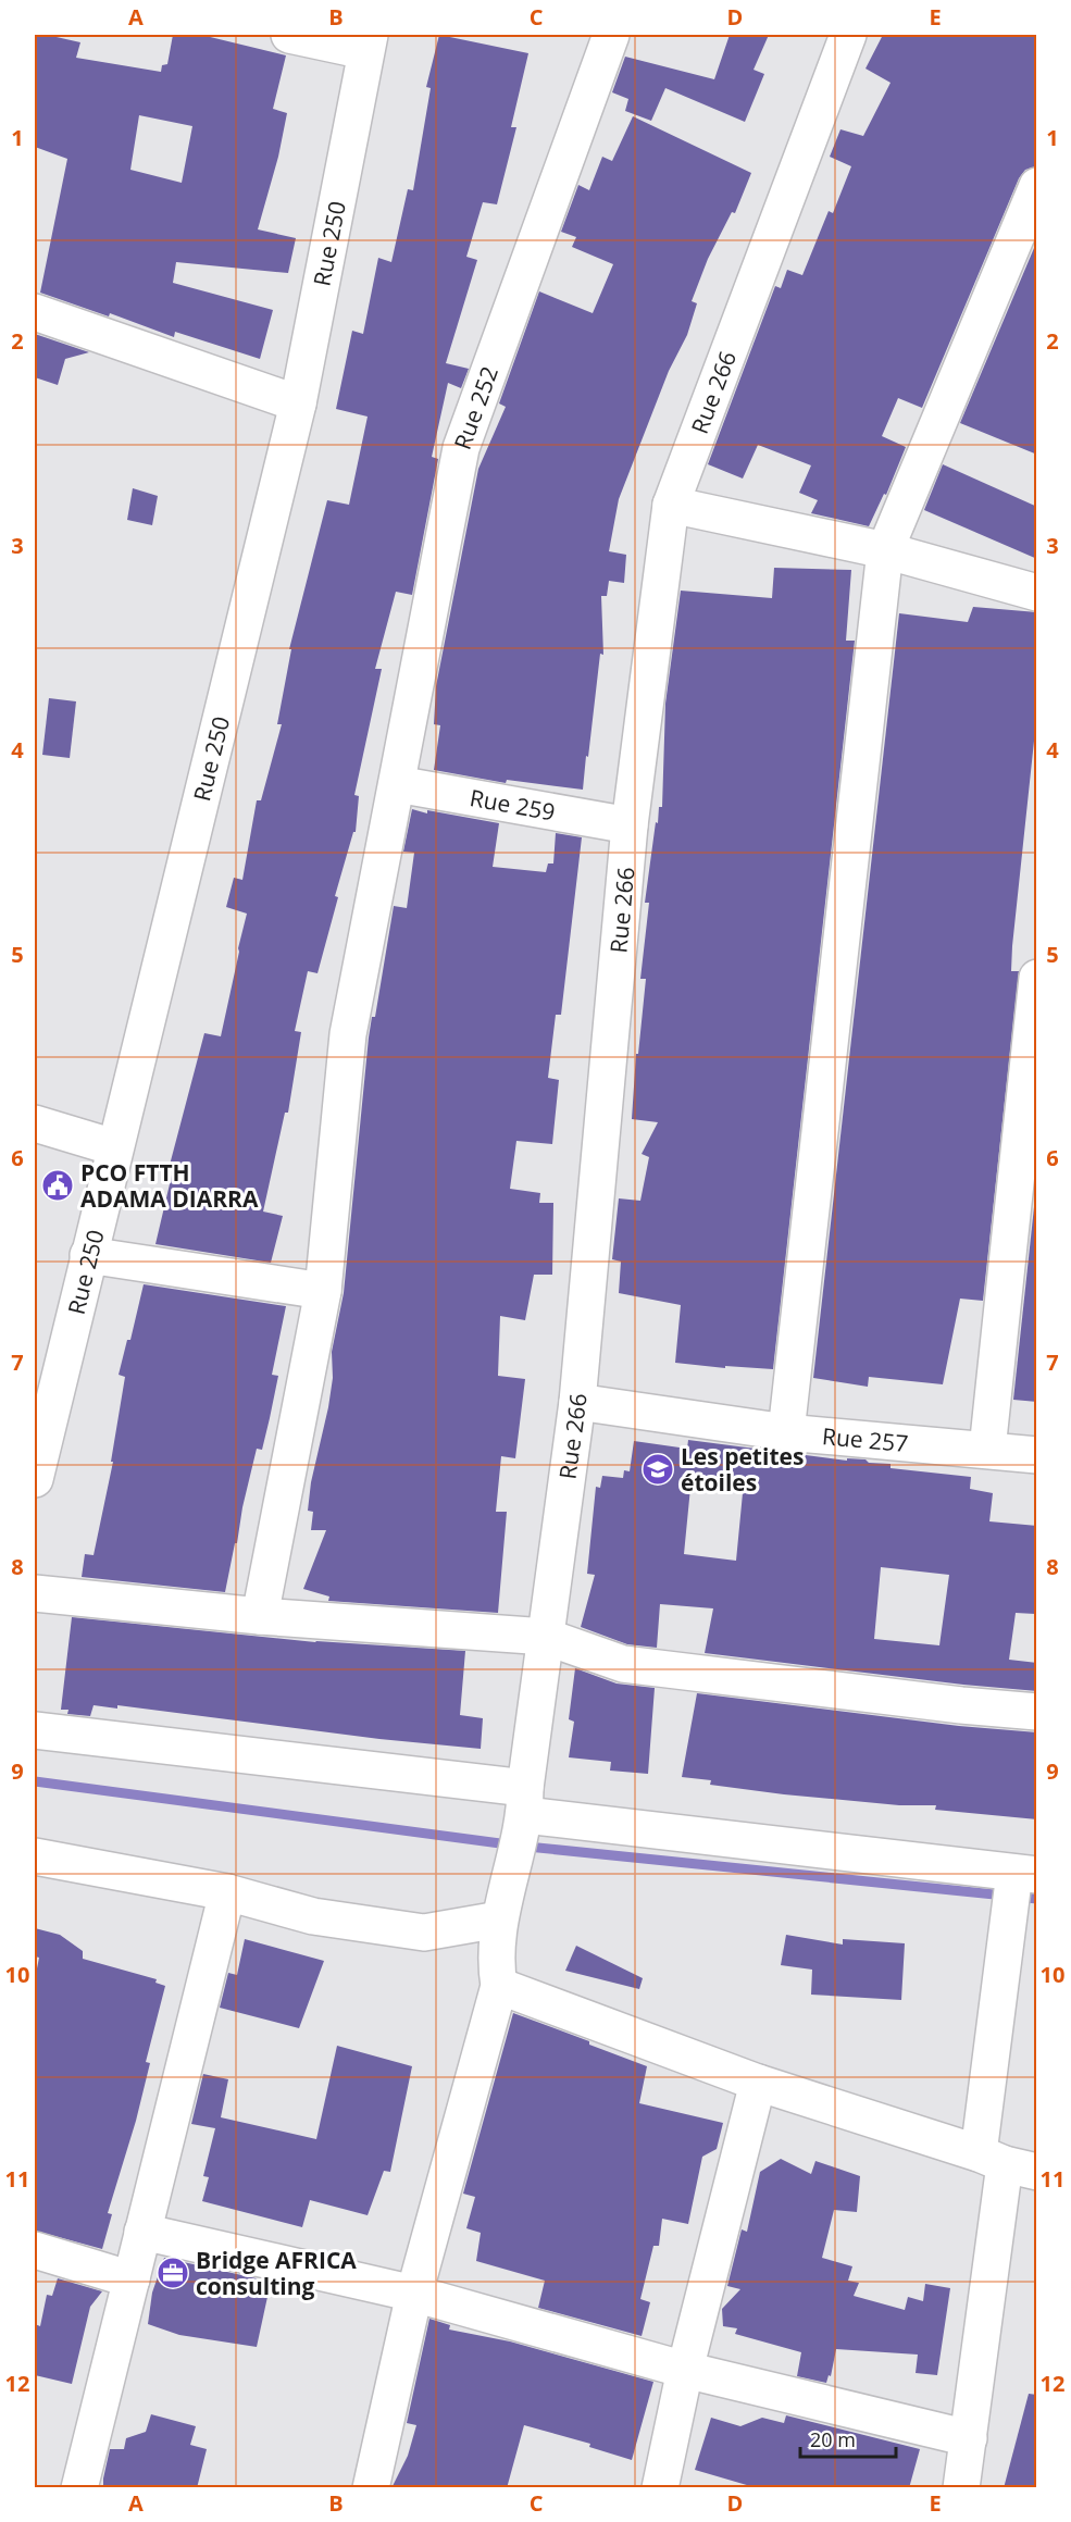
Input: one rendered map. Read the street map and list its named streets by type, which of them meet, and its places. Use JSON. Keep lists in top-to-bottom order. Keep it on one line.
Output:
{"streets":{"street":["Rue 250","Rue 266","Rue 252","Rue 259","Rue 257"]},"crossings":[["Rue 266","Rue 259"],["Rue 266","Rue 257"],["Rue 252","Rue 259"]],"places":{"public building":["PCO FTTH ADAMA DIARRA"],"school or university":["Les petites étoiles"],"office":["Bridge AFRICA consulting"]},"scale_bar":"20 m","grid":{"columns":["A","B","C","D","E"],"rows":["1","2","3","4","5","6","7","8","9","10","11","12"]}}
